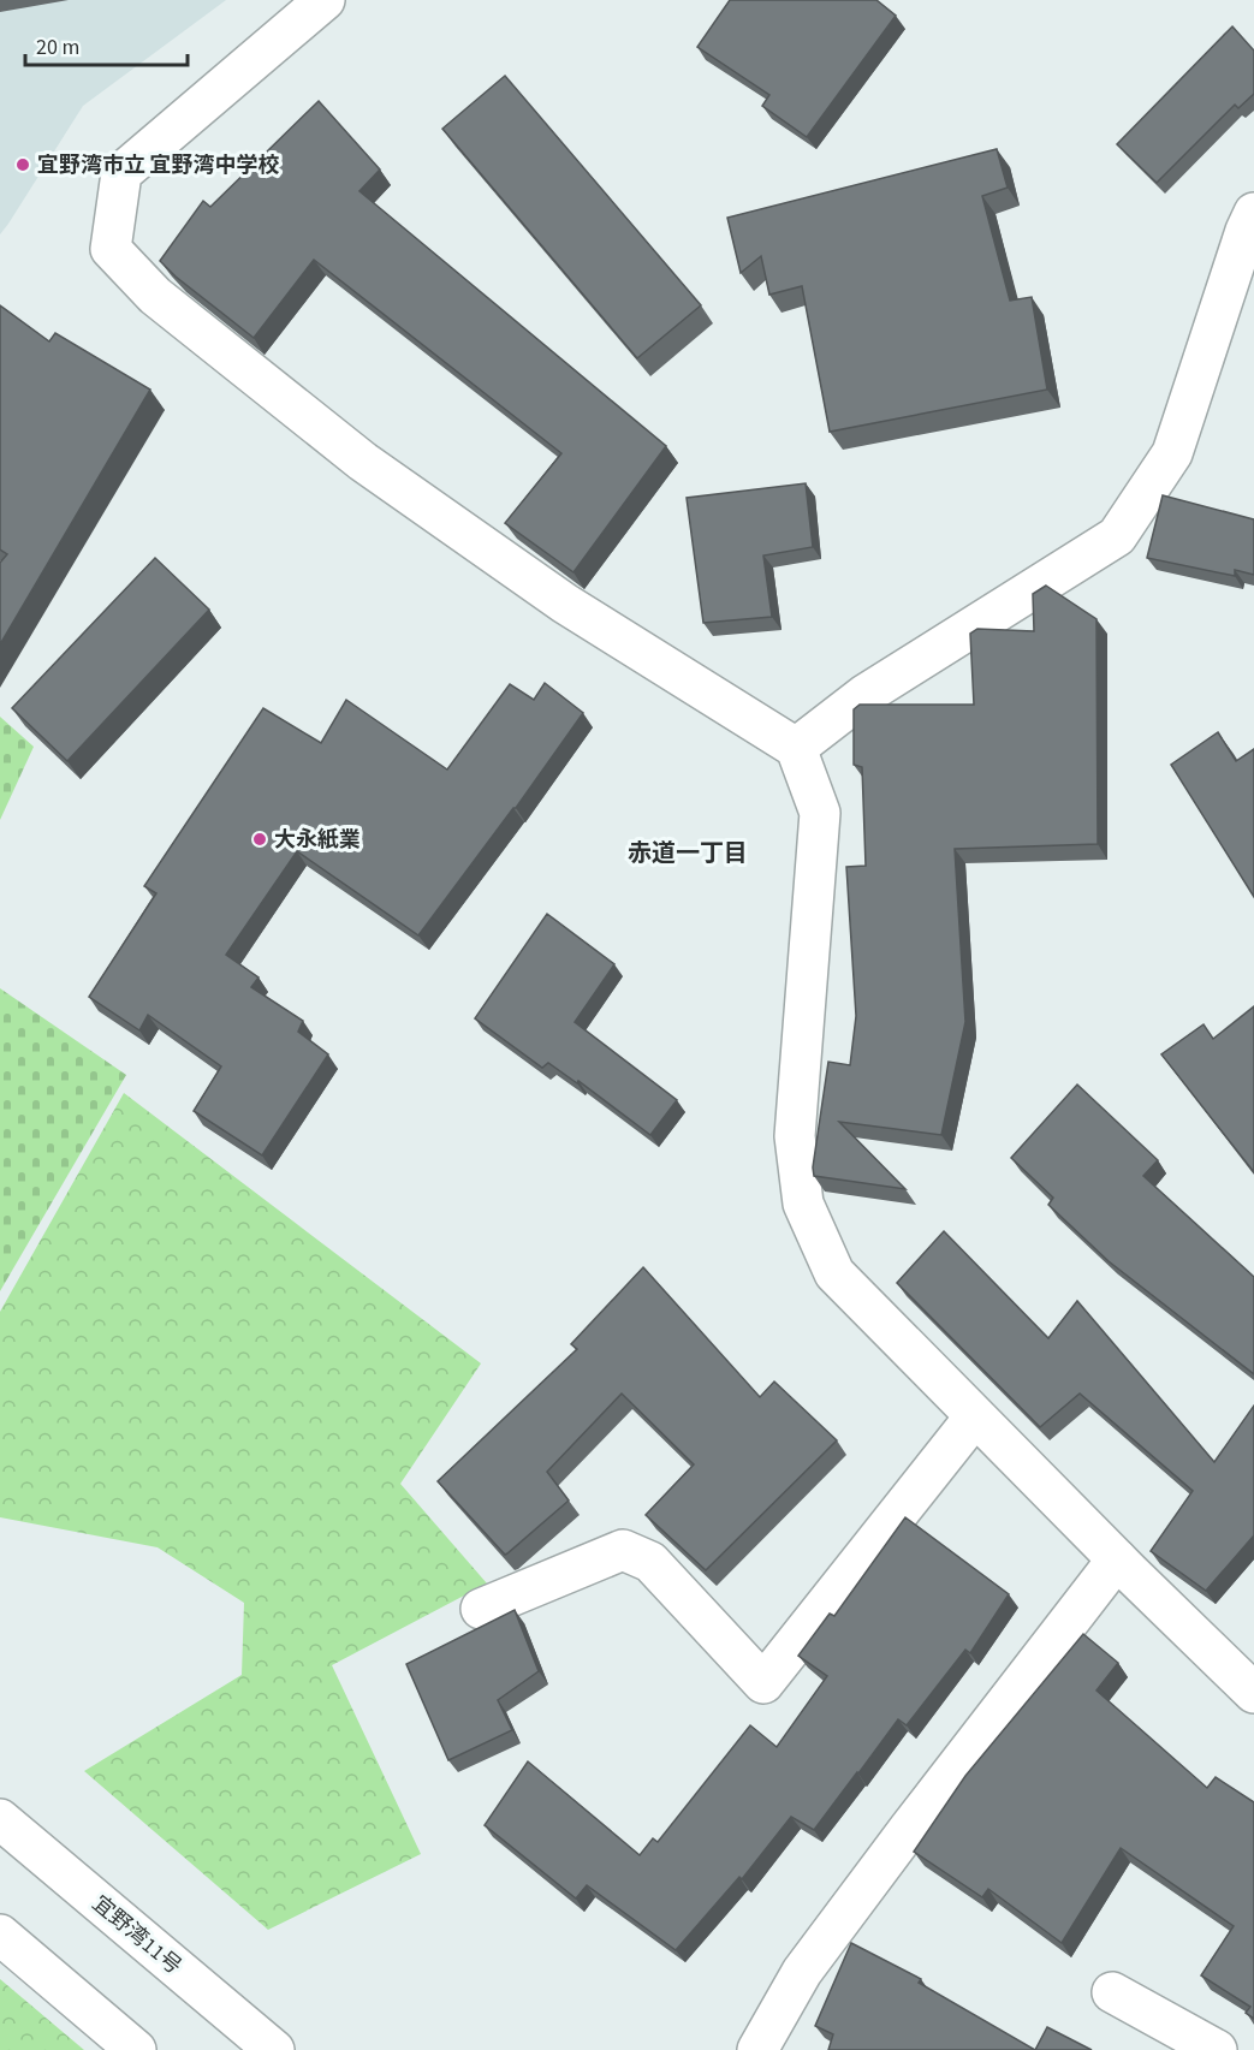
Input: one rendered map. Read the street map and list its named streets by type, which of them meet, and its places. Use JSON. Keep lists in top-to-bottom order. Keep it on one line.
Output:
{"streets":{"street":["宜野湾11号"]},"districts":["赤道一丁目"],"places":["宜野湾市立 宜野湾中学校","大永紙業"],"scale_bar":"20 m"}
